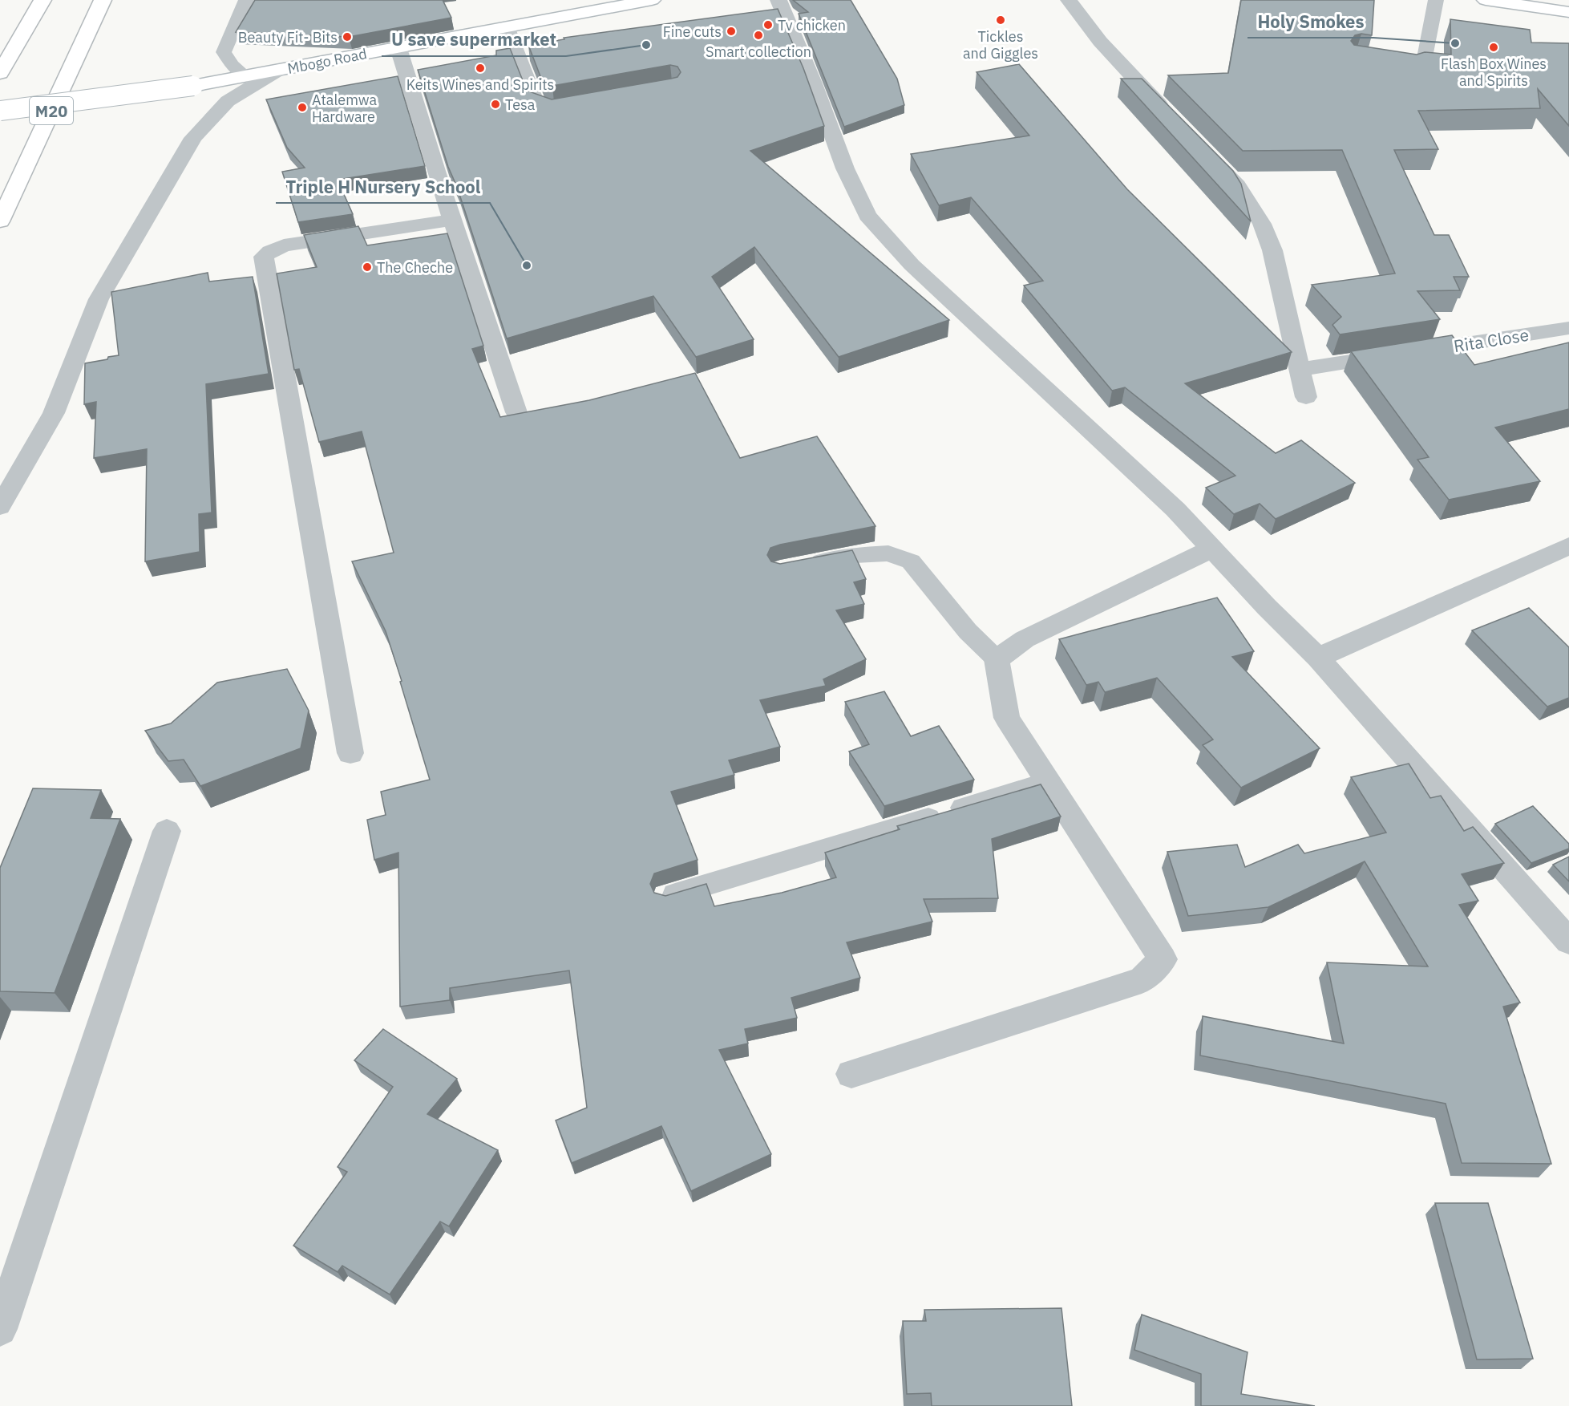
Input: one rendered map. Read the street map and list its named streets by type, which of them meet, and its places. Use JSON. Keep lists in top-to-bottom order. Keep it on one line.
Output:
{"streets":{"main road":["Mbogo Road","M20"],"street":["Rita Close"]},"places":["Tickles and Giggles","Tv chicken","Fine cuts","Smart collection","Beauty Fit- Bits","Holy Smokes","U save supermarket","Flash Box Wines and Spirits","Keits Wines and Spirits","Tesa","Atalemwa Hardware","Triple H Nursery School","The Cheche"]}
